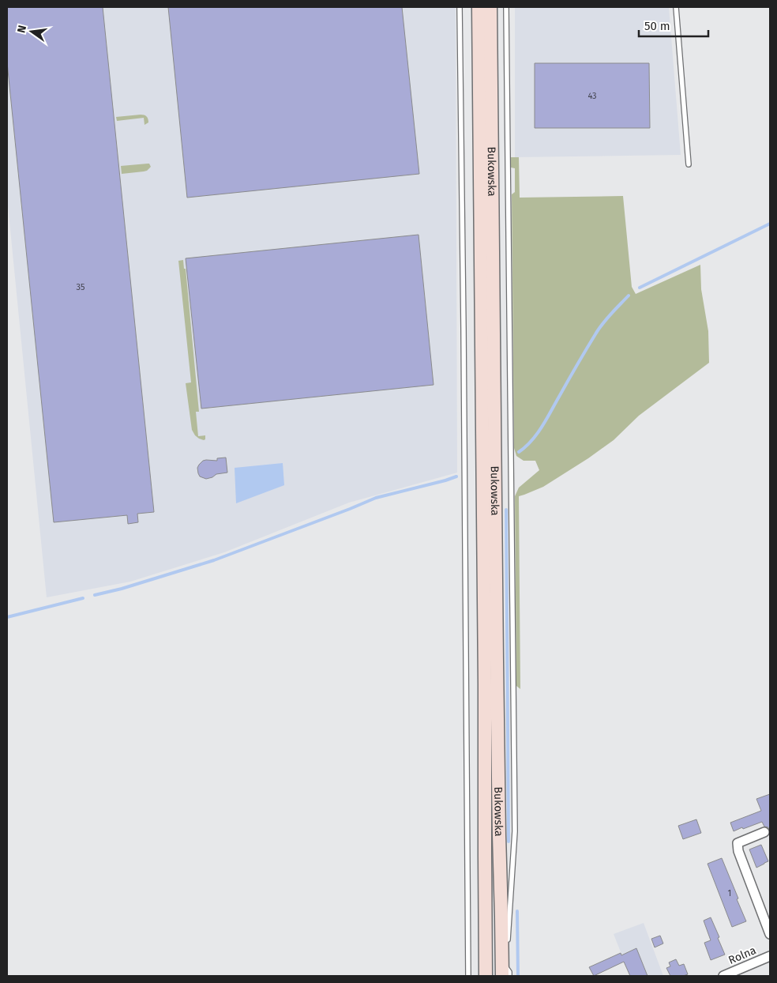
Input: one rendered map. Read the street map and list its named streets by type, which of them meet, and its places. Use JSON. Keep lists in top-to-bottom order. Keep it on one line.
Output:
{"streets":{"main road":["Bukowska"],"street":["Rolna"]},"house_numbers":["43","35","1"],"scale_bar":"50 m","north":"left"}
